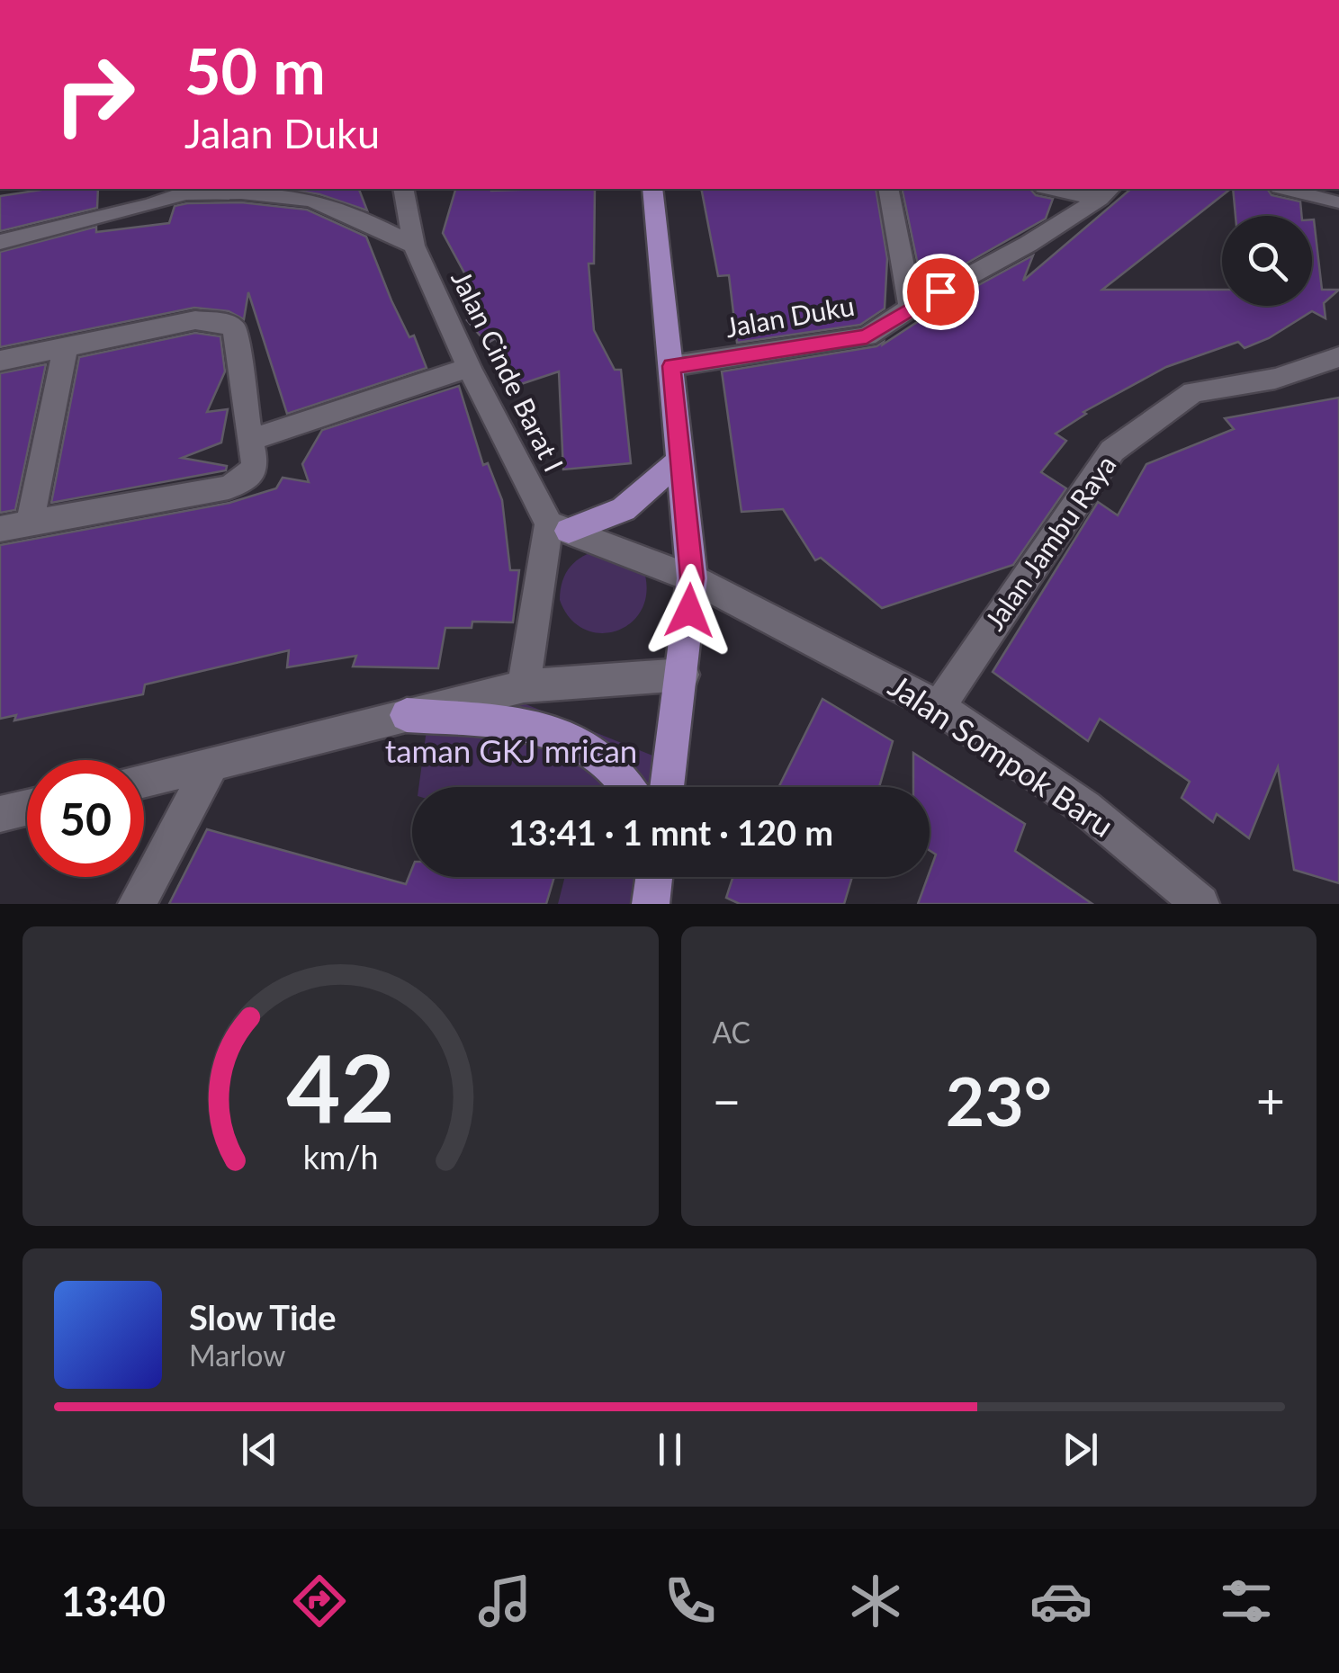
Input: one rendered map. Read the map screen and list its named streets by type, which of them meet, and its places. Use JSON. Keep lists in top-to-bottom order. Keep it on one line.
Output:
{"streets":{"street":["Jalan Duku","Jalan Cinde Barat I","Jalan Jambu Raya","Jalan Sompok Baru"]},"crossings":[["Jalan Cinde Barat I","Jalan Sompok Baru"],["Jalan Jambu Raya","Jalan Sompok Baru"]],"parks":["taman GKJ mrican"],"page":{"turn":["50 m","Jalan Duku"],"limit":"50","trip":"13:41 · 1 mnt · 120 m","tile":"AC","heat":["−","23°","+"],"song":["Slow Tide","Marlow"],"tabs":"13:40","gauge":["42","km/h"]}}
